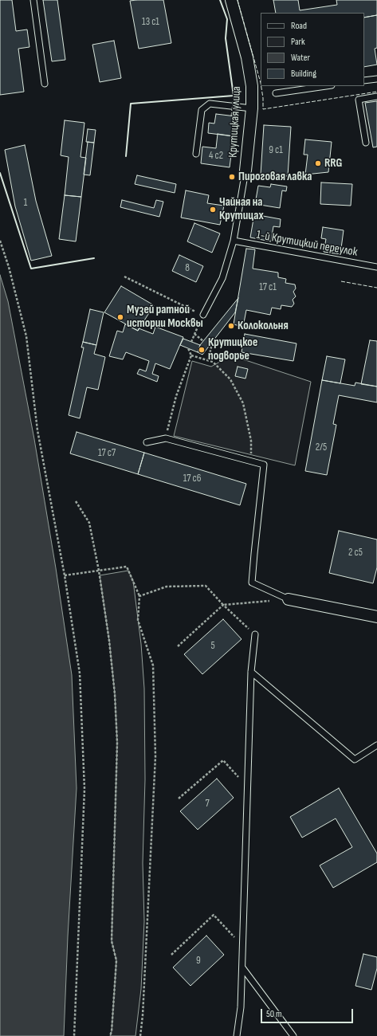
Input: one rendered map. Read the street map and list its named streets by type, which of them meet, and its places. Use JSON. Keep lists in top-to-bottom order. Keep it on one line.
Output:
{"streets":{"street":["Крутицкая улица"],"lane":["1-й Крутицкий переулок"]},"places":["RRG","Пироговая лавка","Чайная на Крутицах","Музей ратной истории Москвы","Колокольня","Крутицкое подворье"],"house_numbers":["13 с1","9 с1","4 с2","1","8","17 с1","2/5","17 с7","17 с6","2 c5","5","7","9"],"legend":["Road","Park","Water","Building"],"scale_bar":"50 m"}
